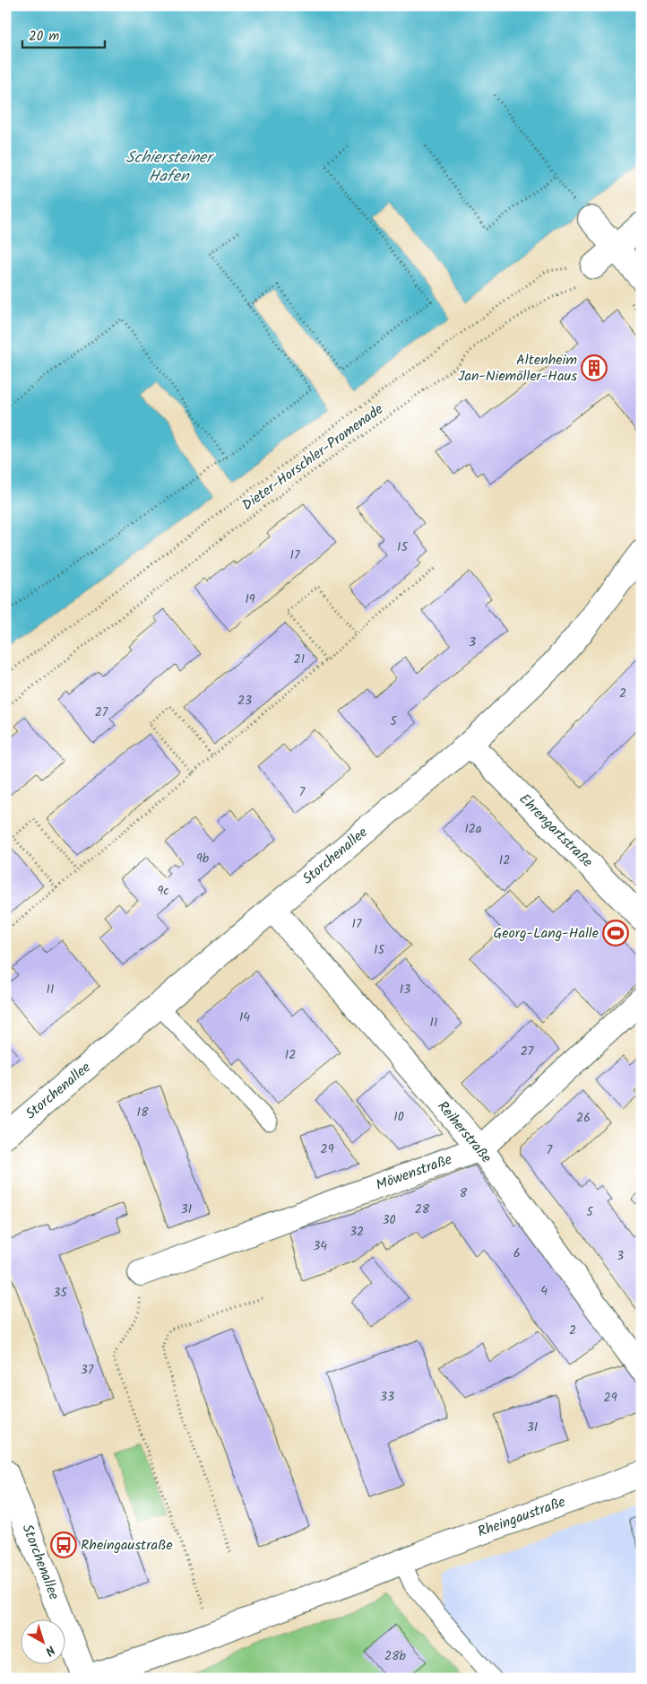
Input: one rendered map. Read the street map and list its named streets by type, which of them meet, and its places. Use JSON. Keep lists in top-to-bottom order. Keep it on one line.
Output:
{"streets":{"street":["Ehrengartstraße","Storchenallee","Reiherstraße","Möwenstraße","Rheingaustraße"],"path":["Dieter-Horschler-Promenade"]},"crossings":[["Ehrengartstraße","Storchenallee"],["Storchenallee","Reiherstraße"],["Storchenallee","Rheingaustraße"],["Reiherstraße","Möwenstraße"]],"water":["Schiersteiner Hafen"],"places":{"building":["Altenheim Jan-Niemöller-Haus"],"sports":["Georg-Lang-Halle"],"bus stop":["Rheingaustraße"]},"house_numbers":["15","17","19","3","21","2","23","27","5","7","12a","9b","12","9c","17","15","11","13","14","11","27","12","18","10","26","29","7","8","31","28","5","30","32","34","6","3","4","35","2","37","33","29","31","28b"],"scale_bar":"20 m","north":"bottom right"}
